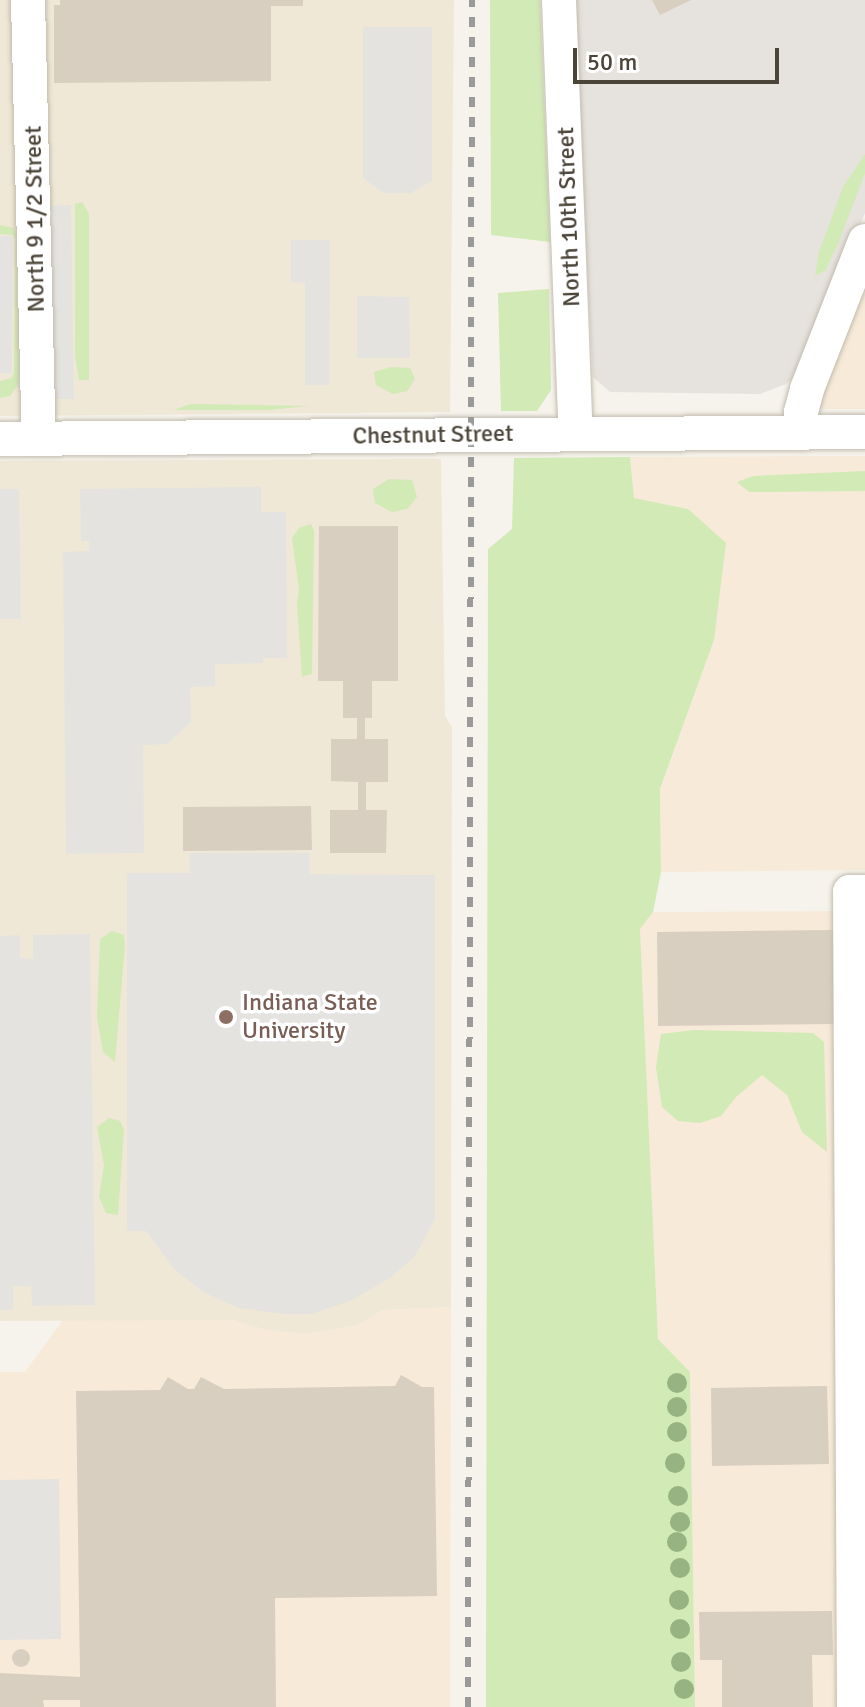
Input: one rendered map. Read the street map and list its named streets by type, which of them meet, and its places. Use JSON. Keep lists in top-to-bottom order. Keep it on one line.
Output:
{"streets":{"street":["North 10th Street","North 9 1/2 Street","Chestnut Street"]},"crossings":[["North 10th Street","Chestnut Street"],["North 9 1/2 Street","Chestnut Street"]],"places":["Indiana State University"],"scale_bar":"50 m"}
